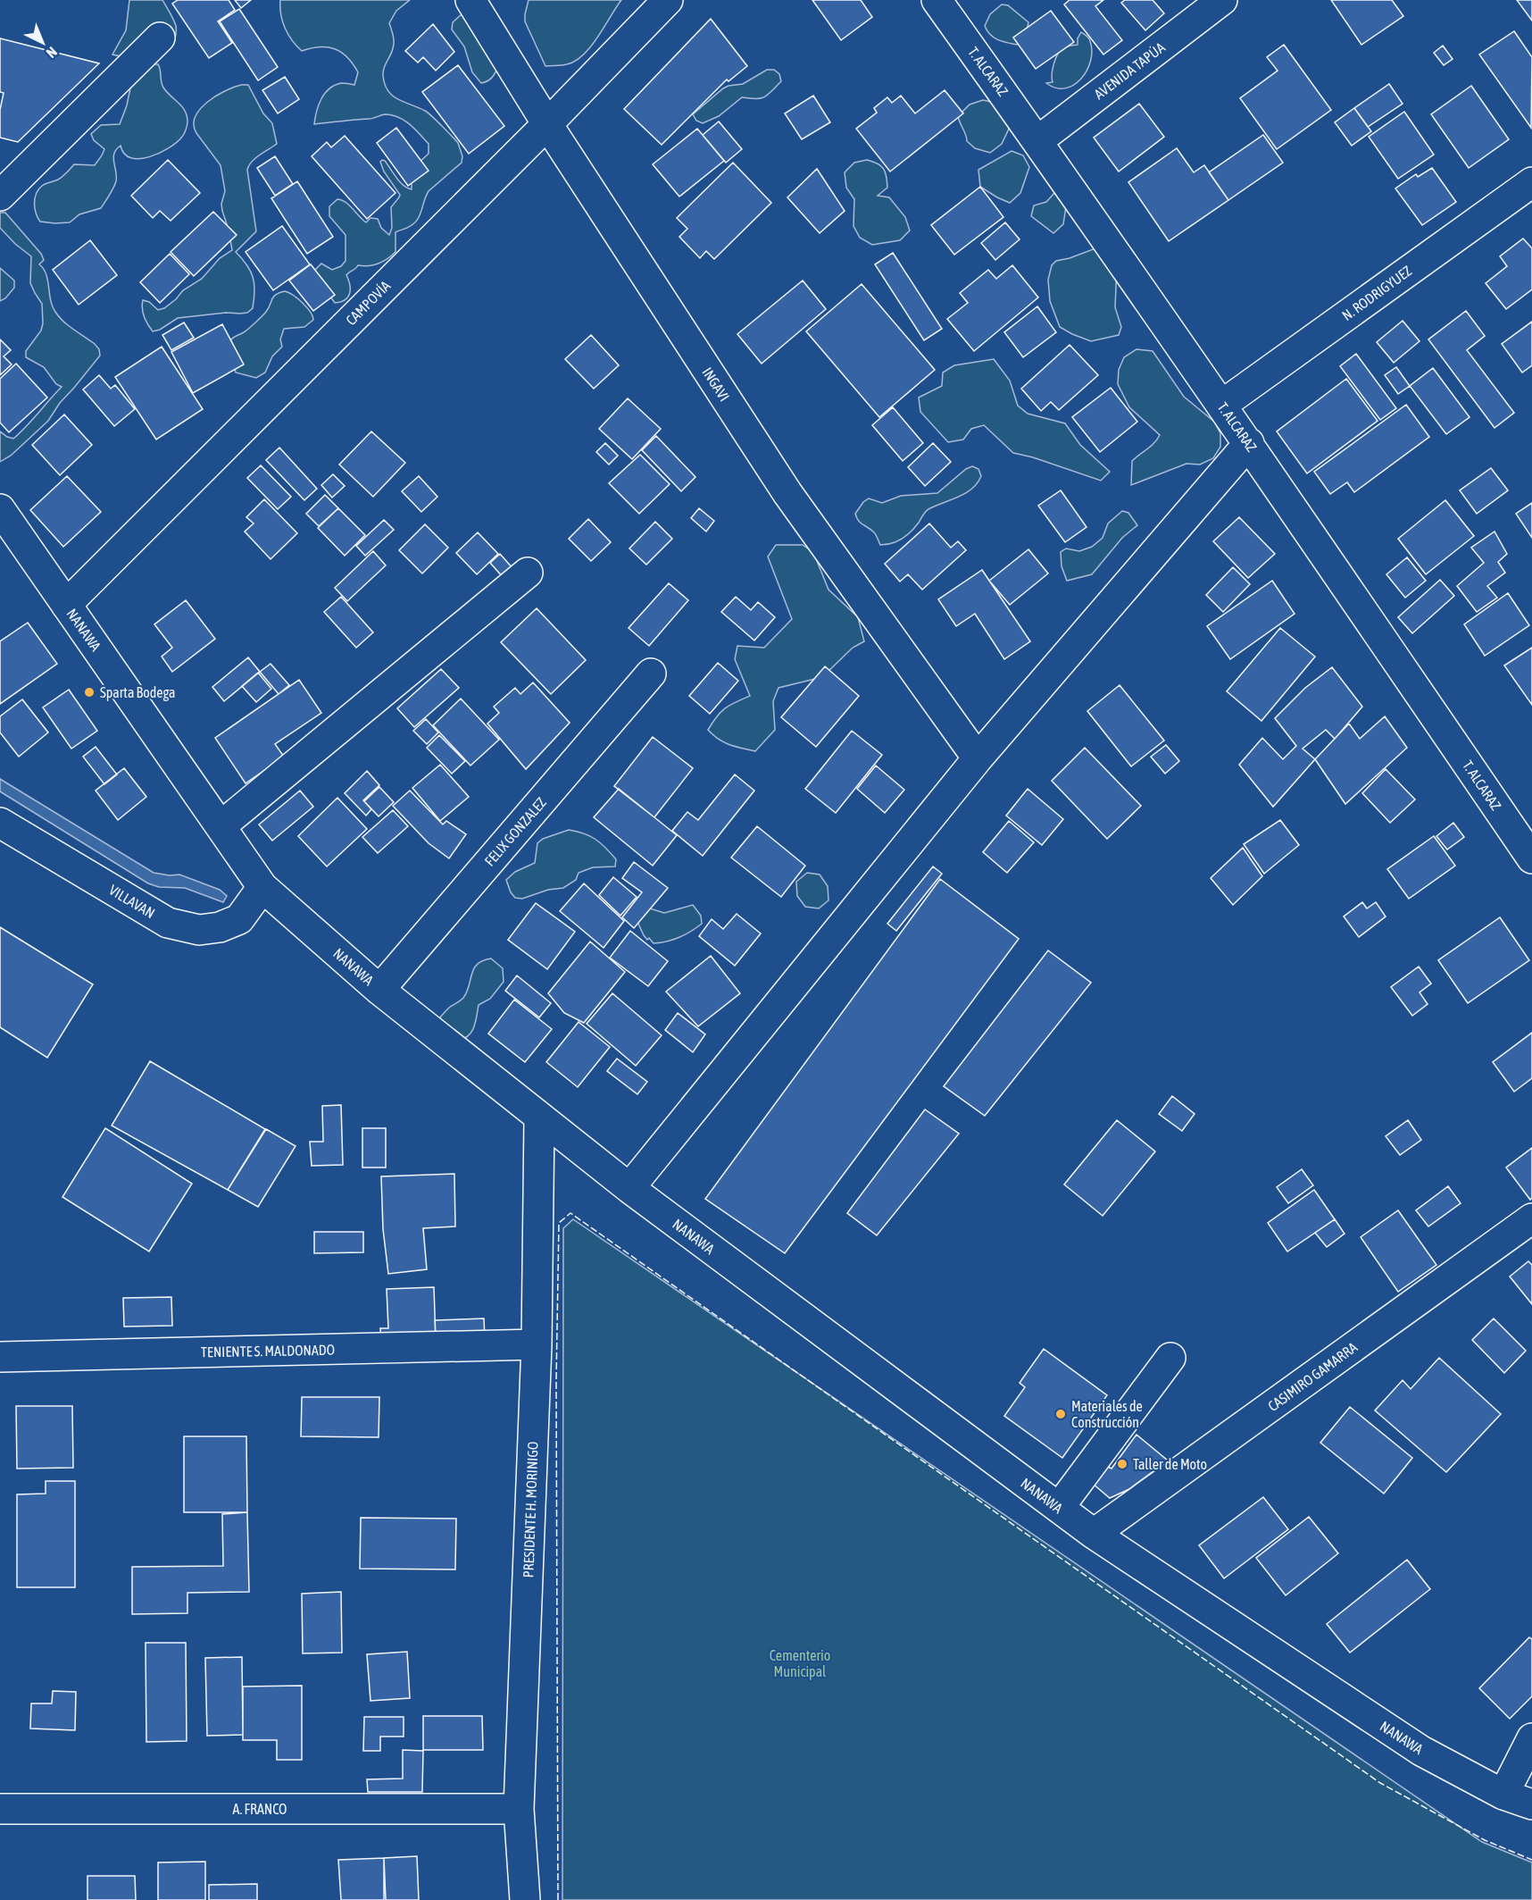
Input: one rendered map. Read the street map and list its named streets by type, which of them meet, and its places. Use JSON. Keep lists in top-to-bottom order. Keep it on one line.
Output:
{"streets":{"street":["AVENIDA TAPÚA","T. ALCARAZ","N. RODRIGYUEZ","CAMPOVÍA","INGAVI","NANAWA","FELIX GONZALEZ","VILLAVAN","TENIENTE S. MALDONADO","CASIMIRO GAMARRA","PRESIDENTE H. MORINIGO","A. FRANCO"]},"crossings":[["AVENIDA TAPÚA","T. ALCARAZ"],["T. ALCARAZ","N. RODRIGYUEZ"],["CAMPOVÍA","INGAVI"],["CAMPOVÍA","NANAWA"],["NANAWA","FELIX GONZALEZ"],["NANAWA","VILLAVAN"],["NANAWA","CASIMIRO GAMARRA"],["NANAWA","PRESIDENTE H. MORINIGO"],["TENIENTE S. MALDONADO","PRESIDENTE H. MORINIGO"],["PRESIDENTE H. MORINIGO","A. FRANCO"]],"parks":["Cementerio Municipal"],"places":["Sparta Bodega","Materiales de Construcción","Taller de Moto"],"north":"bottom right"}
